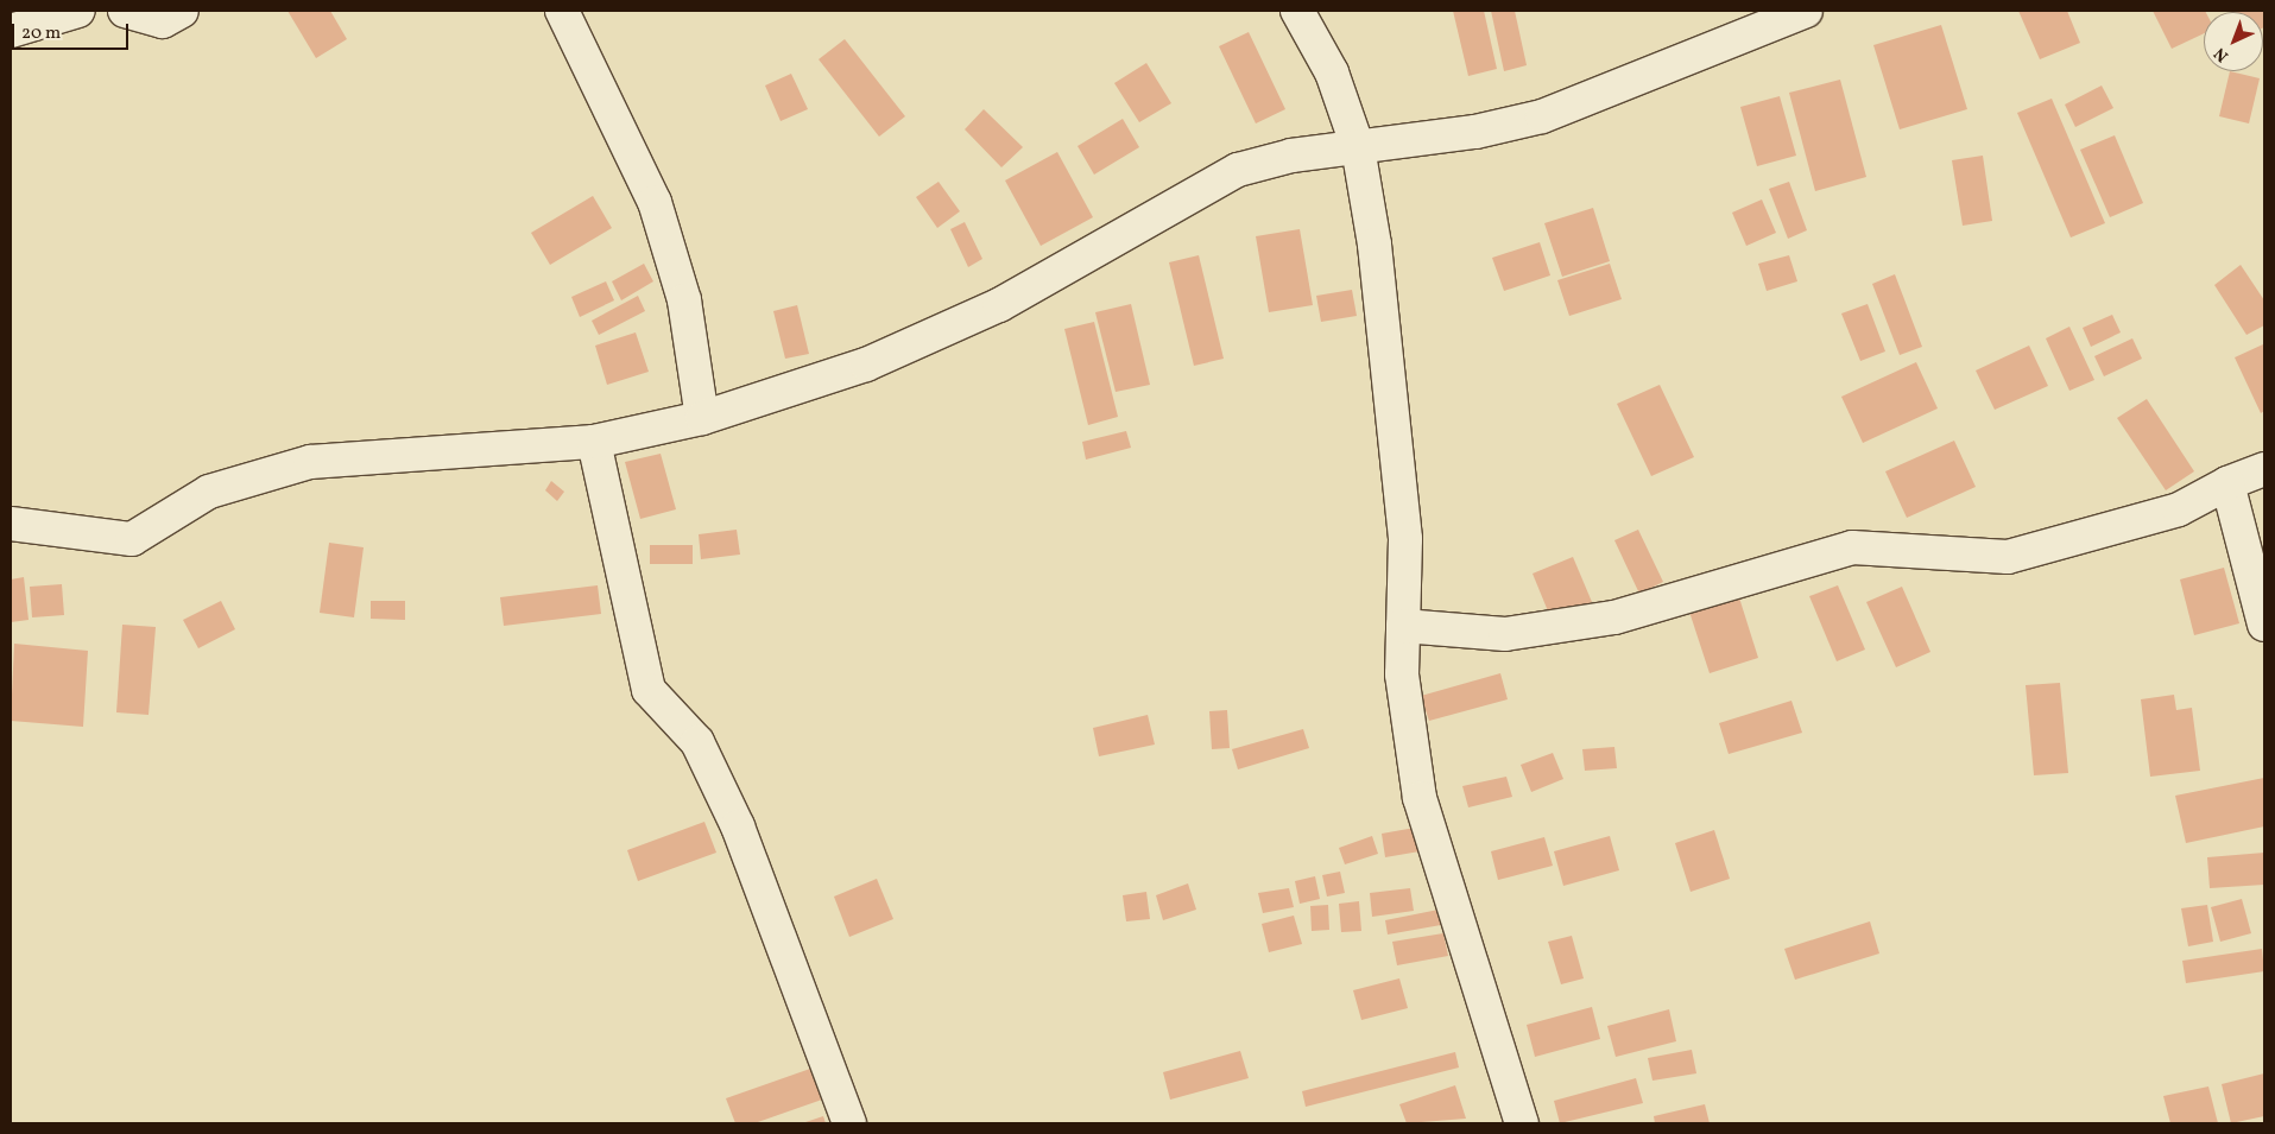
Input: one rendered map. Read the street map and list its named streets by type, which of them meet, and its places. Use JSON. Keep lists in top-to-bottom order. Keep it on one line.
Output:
{"scale_bar":"20 m","north":"bottom left"}
